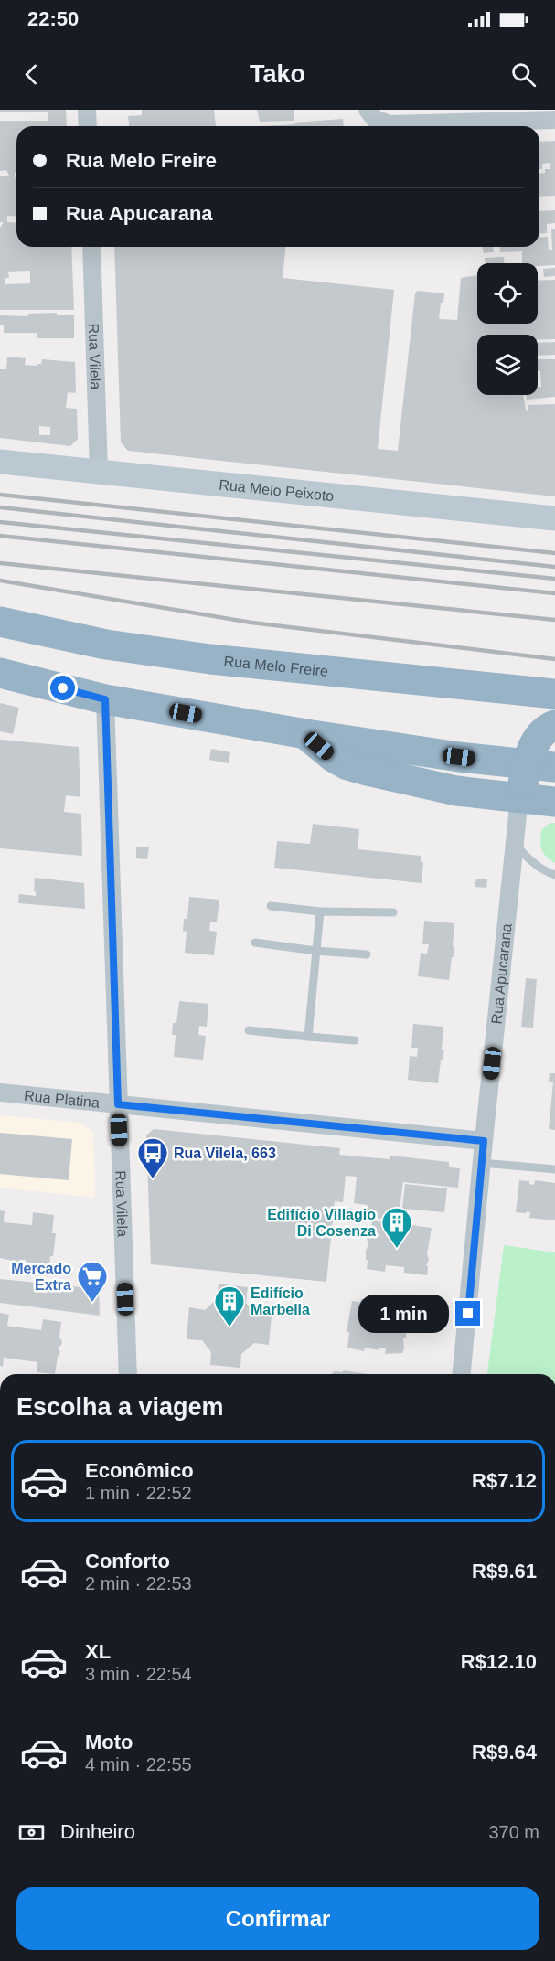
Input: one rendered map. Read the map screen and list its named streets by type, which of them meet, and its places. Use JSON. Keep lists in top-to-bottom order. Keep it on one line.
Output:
{"streets":{"highway":["Rua Melo Freire"],"main road":["Rua Melo Peixoto"],"street":["Rua Vilela","Rua Apucarana","Rua Platina"]},"crossings":[["Rua Vilela","Rua Melo Peixoto"],["Rua Vilela","Rua Platina"],["Rua Apucarana","Rua Platina"]],"places":{"bus stop":["Rua Vilela, 663"],"building":["Edifício Villagio Di Cosenza","Edifício Marbella"],"supermarket":["Mercado Extra"]},"page":{"status":"22:50","header":"Tako","banner":["Rua Melo Freire","Rua Apucarana"],"bubble":"1 min","heading":"Escolha a viagem","list":[{"name":"Econômico","note":"1 min · 22:52","value":"R$7.12"},{"name":"Conforto","note":"2 min · 22:53","value":"R$9.61"},{"name":"XL","note":"3 min · 22:54","value":"R$12.10"},{"name":"Moto","note":"4 min · 22:55","value":"R$9.64"}],"pay":["Dinheiro","370 m"],"buttons":"Confirmar"}}
